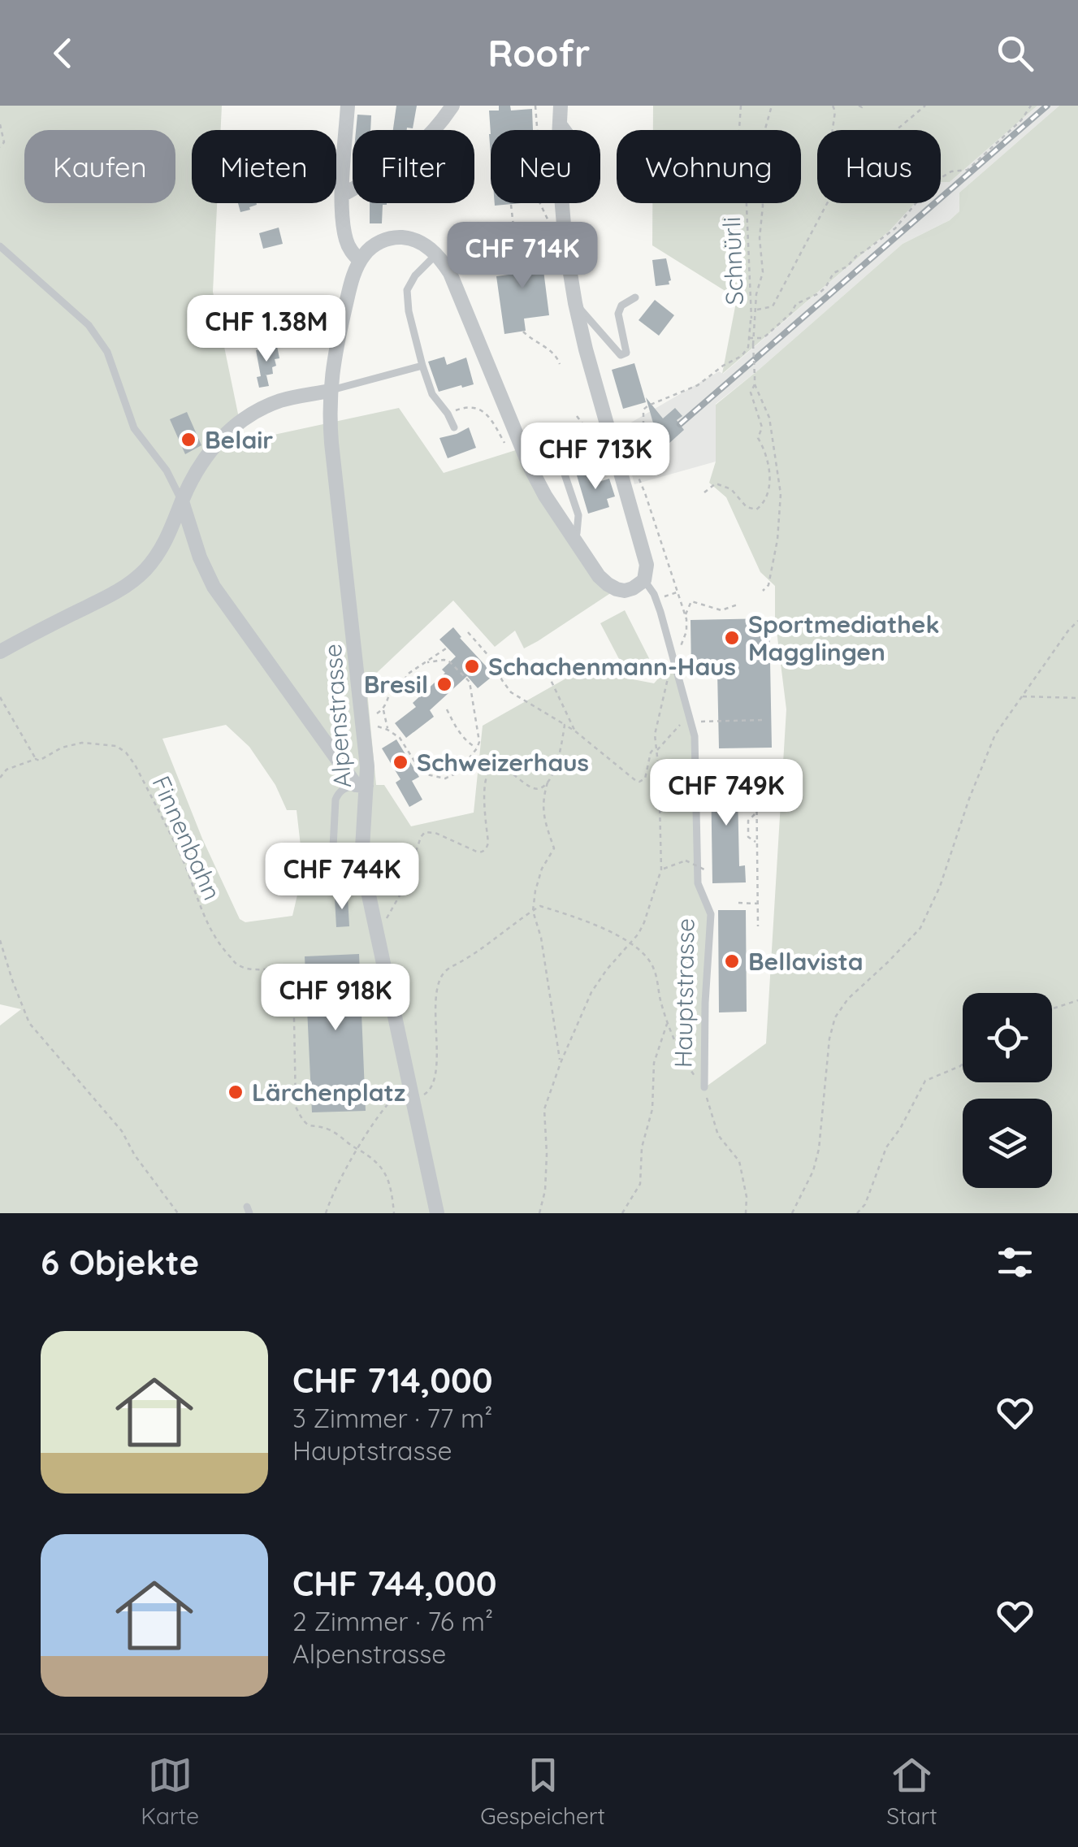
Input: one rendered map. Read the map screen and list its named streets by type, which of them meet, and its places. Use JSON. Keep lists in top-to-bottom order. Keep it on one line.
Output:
{"streets":{"street":["Alpenstrasse"],"lane":["Hauptstrasse"],"path":["Schnürli","Finnenbahn"]},"places":["Belair","Sportmediathek Magglingen","Schachenmann-Haus","Bresil","Schweizerhaus","Bellavista","Lärchenplatz"],"page":{"header":"Roofr","chip":["Kaufen","Mieten","Filter","Neu","Wohnung","Haus"],"price":["CHF 714K","CHF 1.38M","CHF 713K","CHF 749K","CHF 744K","CHF 918K"],"heading":"6 Objekte","list":[{"name":"CHF 714,000","note":"3 Zimmer · 77 m² · Hauptstrasse"},{"name":"CHF 744,000","note":"2 Zimmer · 76 m² · Alpenstrasse"}],"tabs":["Karte","Gespeichert","Start"]}}
